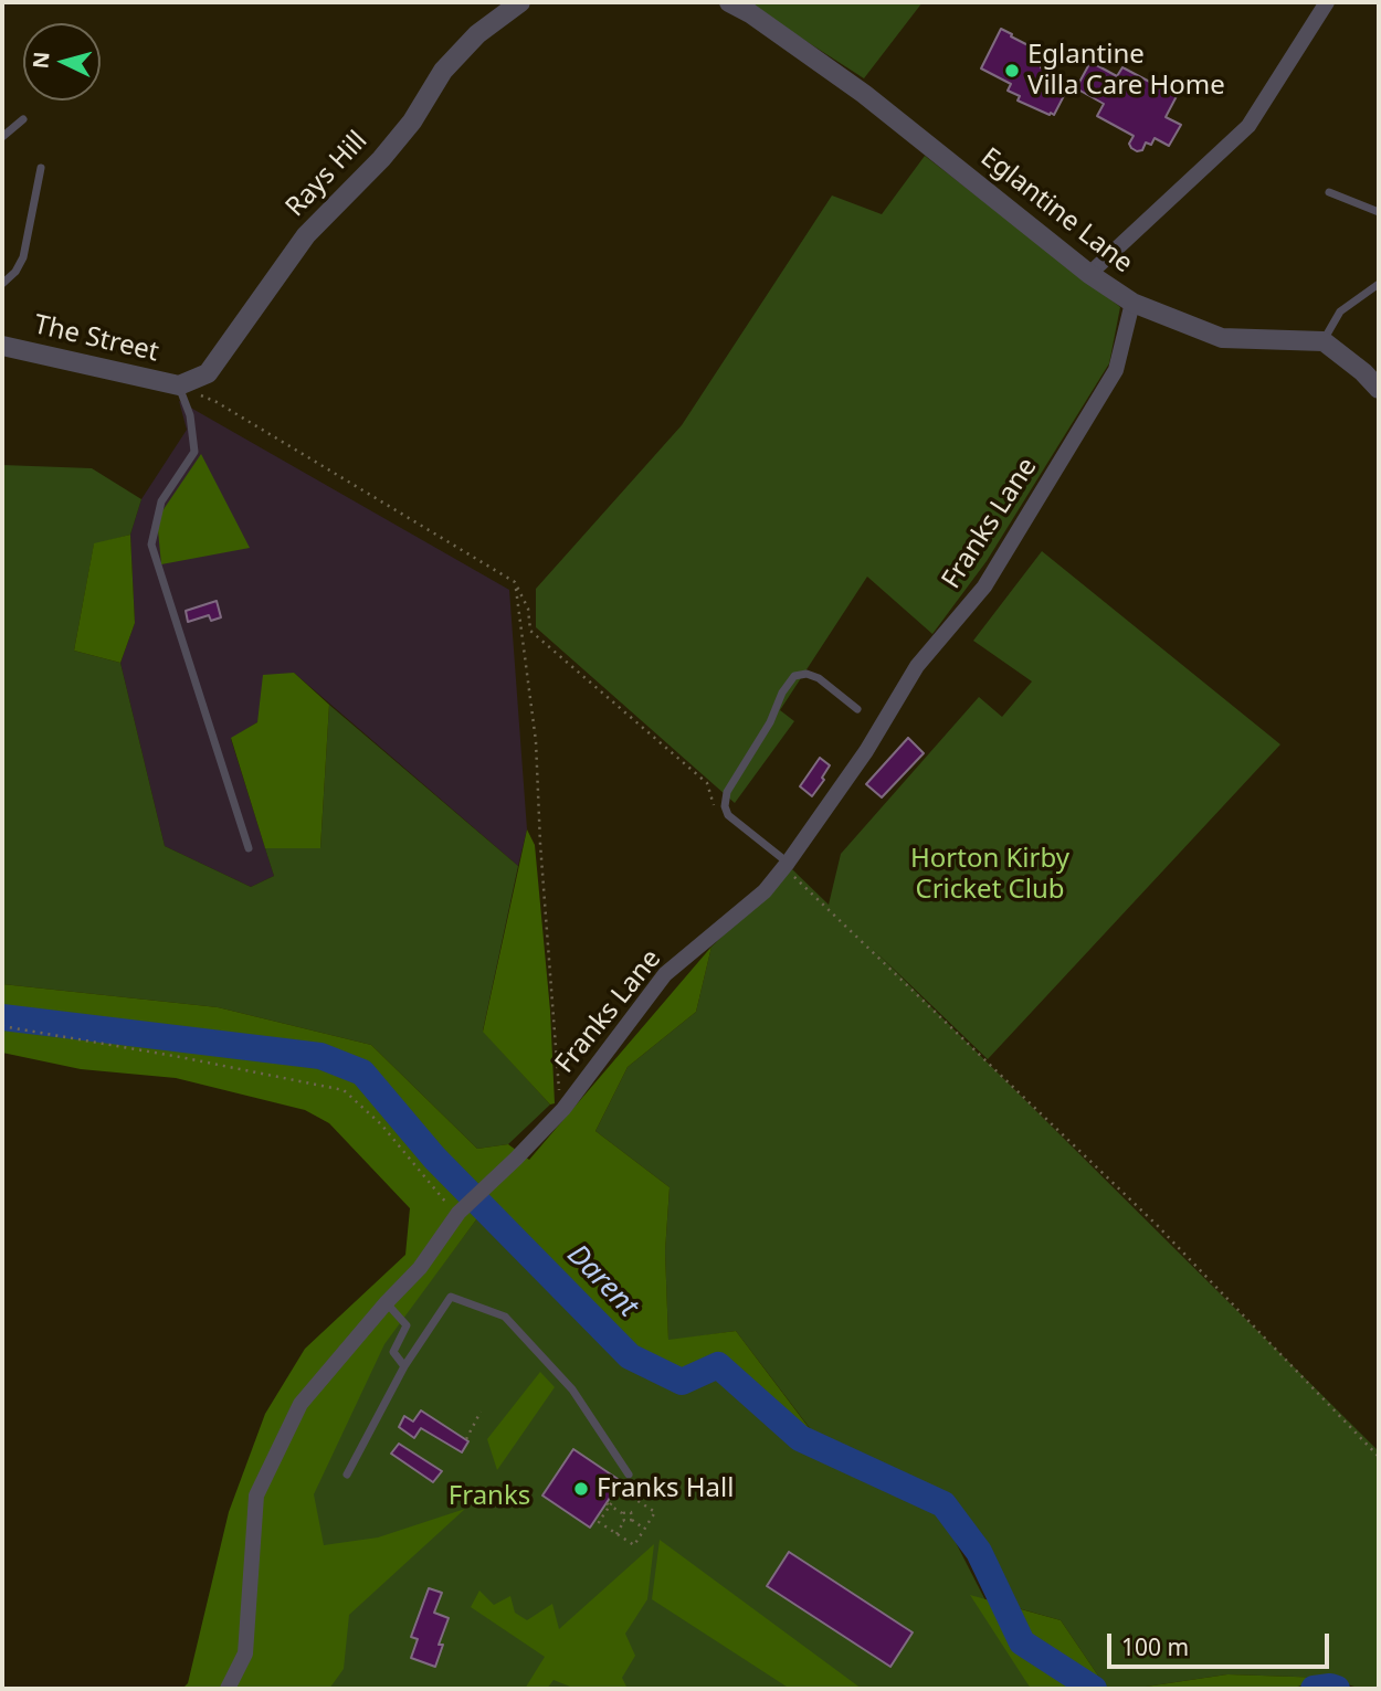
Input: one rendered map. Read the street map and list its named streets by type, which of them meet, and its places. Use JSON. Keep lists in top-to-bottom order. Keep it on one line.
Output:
{"streets":{"street":["Rays Hill","Eglantine Lane","The Street","Franks Lane"]},"crossings":[["Rays Hill","The Street"],["Eglantine Lane","Franks Lane"]],"water":["Darent"],"parks":["Horton Kirby Cricket Club","Franks"],"places":["Eglantine Villa Care Home","Franks Hall"],"scale_bar":"100 m","north":"left"}
